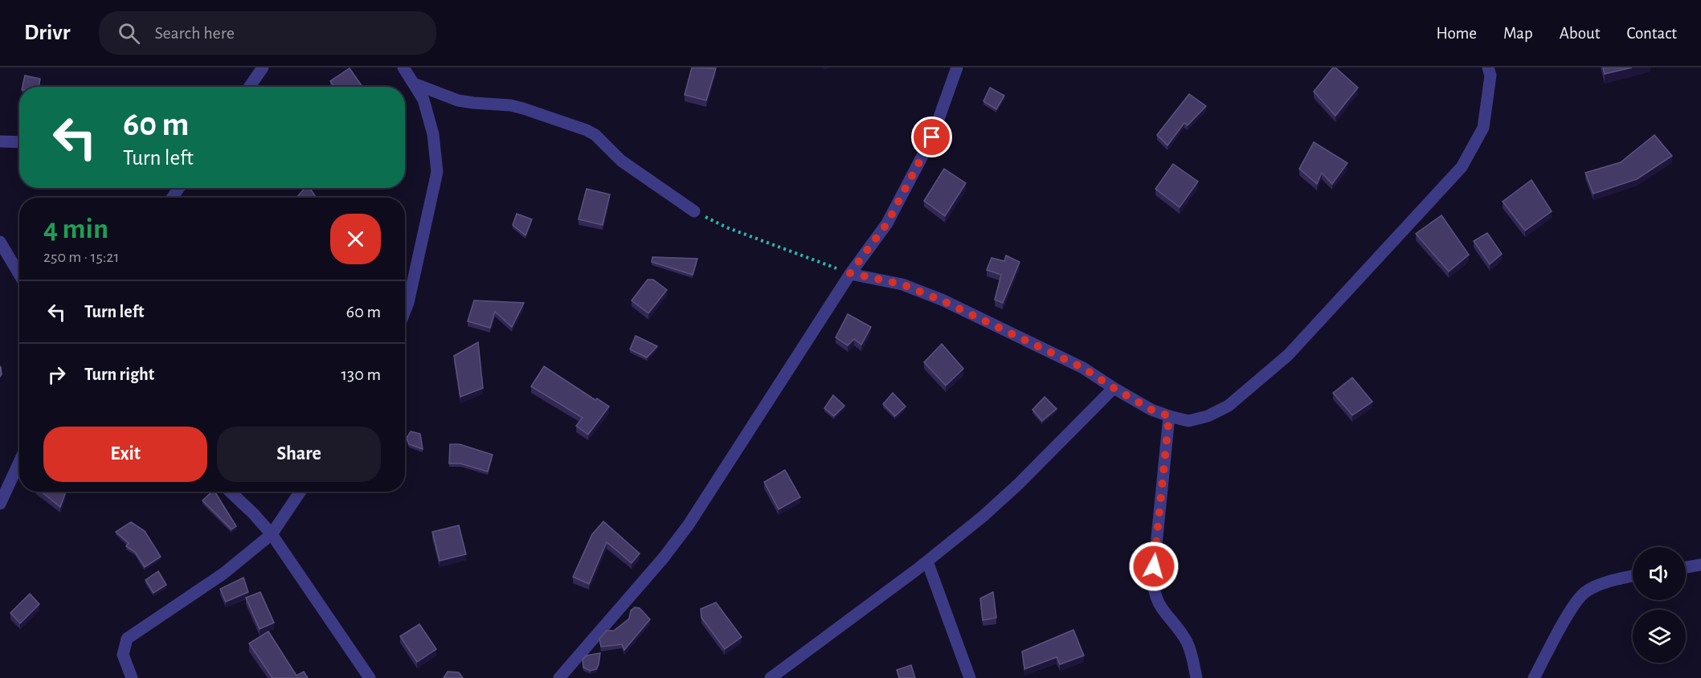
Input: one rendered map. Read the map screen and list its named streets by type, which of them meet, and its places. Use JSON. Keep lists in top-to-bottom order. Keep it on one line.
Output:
{"page":{"header":"Drivr","search":"Search here","nav":["Home","Map","About","Contact"],"turn":["60 m","Turn left"],"heading":["4 min","250 m · 15:21"],"list":[{"name":"Turn left","value":"60 m"},{"name":"Turn right","value":"130 m"}],"buttons":["Exit","Share"]}}
